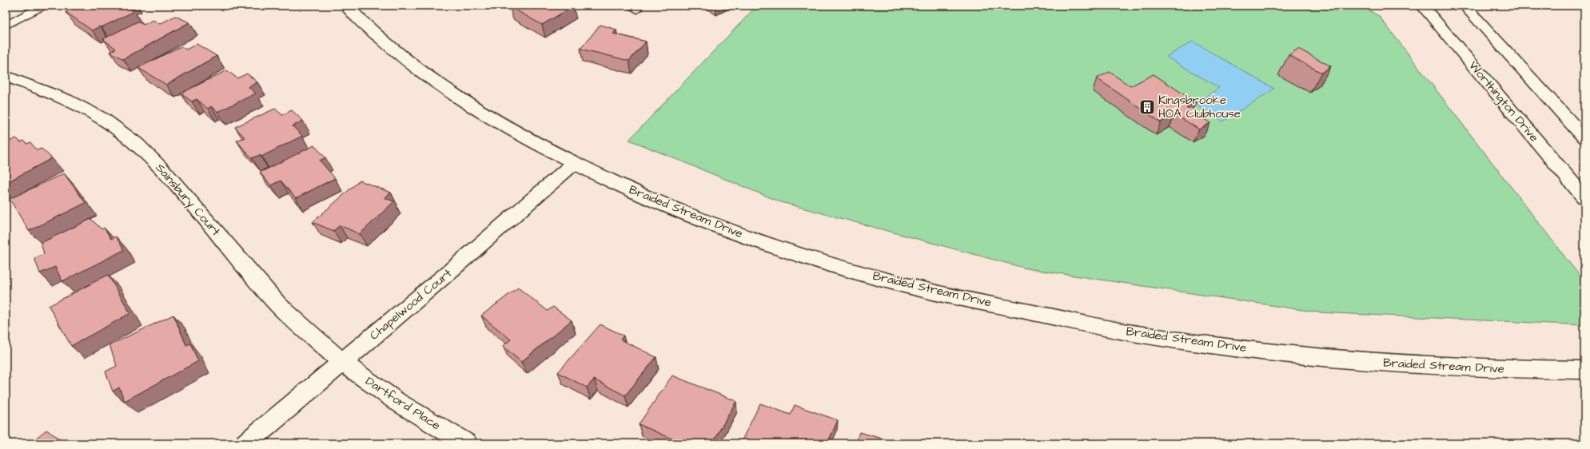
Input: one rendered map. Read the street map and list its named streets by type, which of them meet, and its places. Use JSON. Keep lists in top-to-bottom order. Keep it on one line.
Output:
{"streets":{"street":["Worthington Drive","Sainsbury Court","Braided Stream Drive","Chapelwood Court","Dartford Place"]},"crossings":[["Sainsbury Court","Chapelwood Court"],["Sainsbury Court","Dartford Place"],["Braided Stream Drive","Chapelwood Court"],["Chapelwood Court","Dartford Place"]],"places":{"building":["Kingsbrooke HOA Clubhouse"]}}
